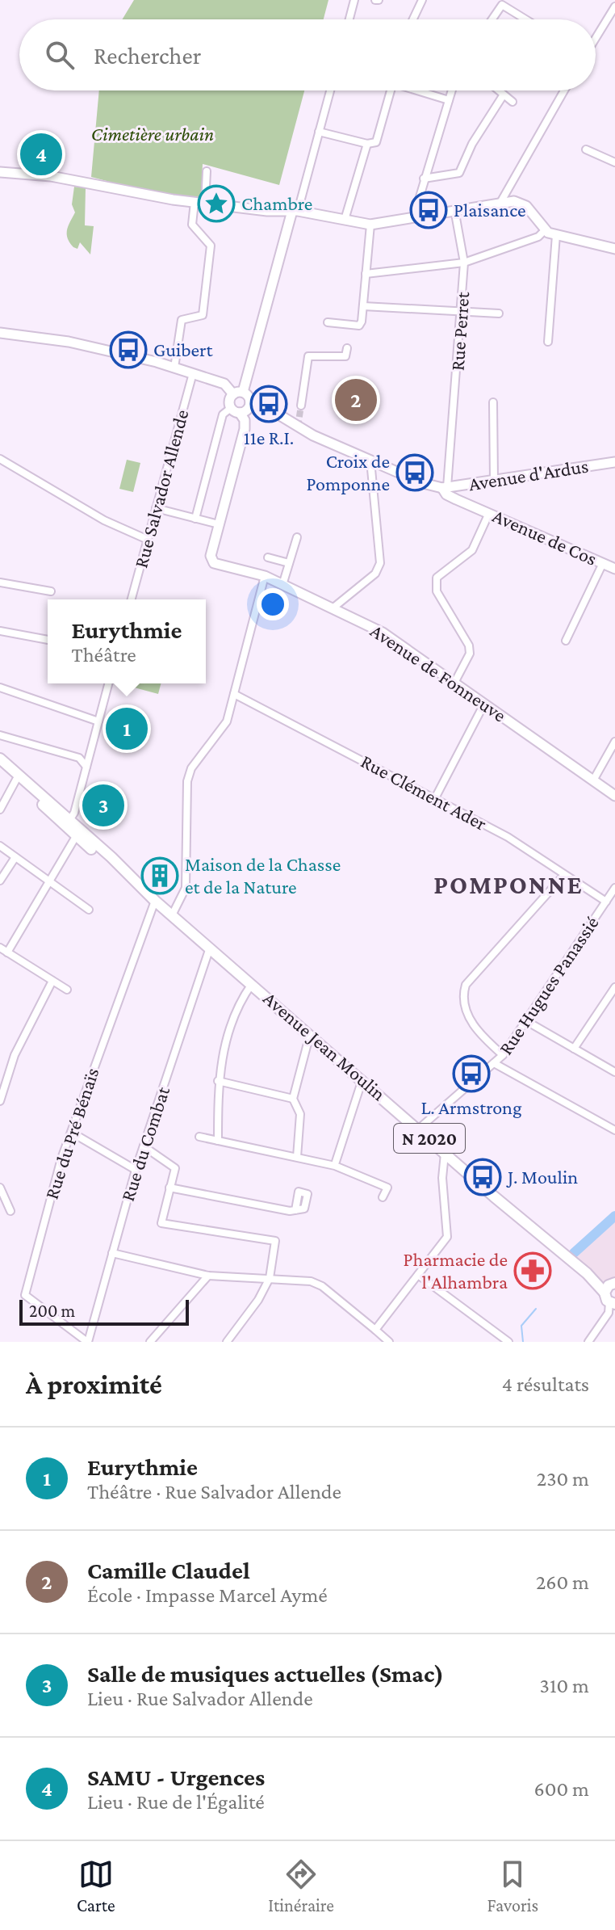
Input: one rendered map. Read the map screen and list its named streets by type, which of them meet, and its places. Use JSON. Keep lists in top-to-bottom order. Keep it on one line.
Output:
{"streets":{"main road":["Avenue Jean Moulin","N 2020"],"street":["Rue Perret","Avenue d'Ardus","Rue Salvador Allende","Avenue de Cos","Avenue de Fonneuve","Rue Clément Ader","Rue Hugues Panassié","Rue du Pré Bénaïs","Rue du Combat"]},"crossings":[["Rue Perret","Avenue d'Ardus"],["Rue Perret","Avenue de Cos"],["Avenue d'Ardus","Avenue de Cos"],["Rue Clément Ader","Rue Hugues Panassié"],["Rue Hugues Panassié","Avenue Jean Moulin"],["Avenue Jean Moulin","Rue du Pré Bénaïs"],["Avenue Jean Moulin","Rue du Combat"],["Rue du Pré Bénaïs","Rue du Combat"]],"districts":["POMPONNE"],"parks":["Cimetière urbain"],"places":{"place":["Chambre"],"bus stop":["Plaisance","Guibert","11e R.I.","Croix de Pomponne","L. Armstrong","J. Moulin"],"building":["Maison de la Chasse et de la Nature"],"pharmacy":["Pharmacie de l'Alhambra"]},"scale_bar":"200 m","page":{"search":"Rechercher","pins":["4","2","1","3"],"popup":["Eurythmie","Théâtre"],"scale":"200 m","heading":["À proximité","4 résultats"],"list":[{"mark":"1","name":"Eurythmie","note":"Théâtre · Rue Salvador Allende","value":"230 m"},{"mark":"2","name":"Camille Claudel","note":"École · Impasse Marcel Aymé","value":"260 m"},{"mark":"3","name":"Salle de musiques actuelles (Smac)","note":"Lieu · Rue Salvador Allende","value":"310 m"},{"mark":"4","name":"SAMU - Urgences","note":"Lieu · Rue de l'Égalité","value":"600 m"}],"nav":["Carte","Itinéraire","Favoris"]}}
